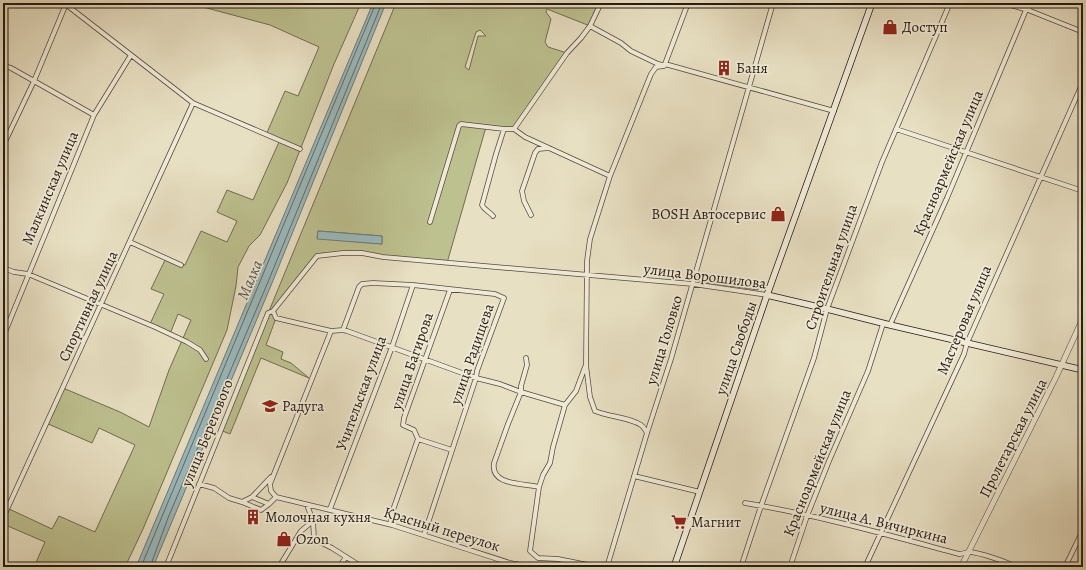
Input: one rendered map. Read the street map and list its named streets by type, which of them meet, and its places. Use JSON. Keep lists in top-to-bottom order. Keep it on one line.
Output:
{"streets":{"main road":["улица Ворошилова","улица Свободы"],"street":["Красноармейская улица","Малкинская улица","Строительная улица","Спортивная улица","Мастеровая улица","улица Головко","улица Радищева","улица Багирова","Учительская улица","улица Берегового","Пролетарская улица","улица А. Вичиркина","Красный переулок"]},"crossings":[["Красноармейская улица","улица Ворошилова"],["Красноармейская улица","улица А. Вичиркина"],["Строительная улица","улица Ворошилова"],["Строительная улица","улица А. Вичиркина"],["улица Ворошилова","Мастеровая улица"],["улица Ворошилова","улица Головко"],["улица Ворошилова","улица Свободы"],["улица Ворошилова","улица Берегового"],["улица Ворошилова","Пролетарская улица"],["Мастеровая улица","улица А. Вичиркина"],["улица Радищева","улица Багирова"],["улица Радищева","Учительская улица"],["улица Радищева","Красный переулок"],["Учительская улица","Красный переулок"],["Пролетарская улица","улица А. Вичиркина"]],"water":["Малка"],"places":{"shop":["Доступ","BOSH Автосервис","Ozon"],"building":["Баня","Молочная кухня"],"school or university":["Радуга"],"supermarket":["Магнит"]}}
